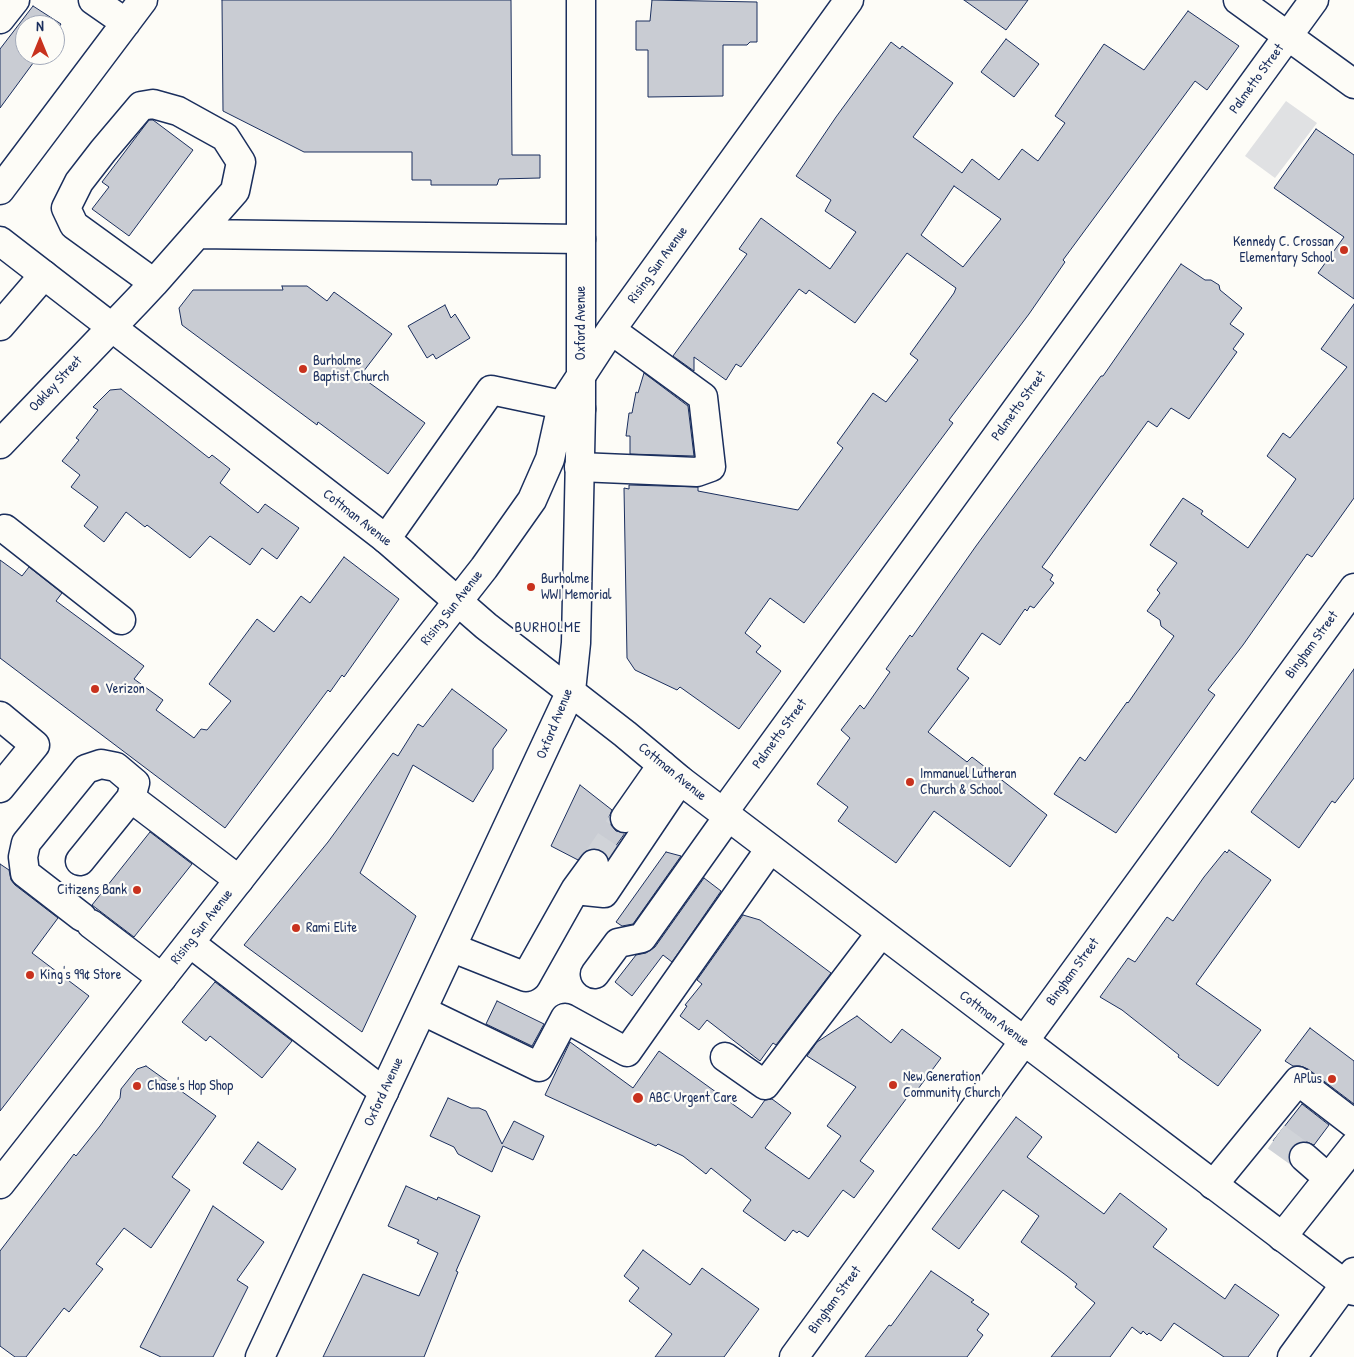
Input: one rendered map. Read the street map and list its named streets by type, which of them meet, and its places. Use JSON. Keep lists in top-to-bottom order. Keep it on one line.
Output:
{"streets":{"main road":["Palmetto Street","Rising Sun Avenue","Oxford Avenue","Oakley Street","Cottman Avenue","Bingham Street"]},"crossings":[["Palmetto Street","Cottman Avenue"],["Rising Sun Avenue","Oxford Avenue"],["Rising Sun Avenue","Cottman Avenue"],["Oxford Avenue","Cottman Avenue"],["Oakley Street","Cottman Avenue"],["Cottman Avenue","Bingham Street"]],"districts":["BURHOLME"],"places":["Kennedy C. Crossan Elementary School","Burholme Baptist Church","Burholme WWI Memorial","Verizon","Immanuel Lutheran Church & School","Citizens Bank","Rami Elite","King's 99¢ Store","APlus","New Generation Community Church","Chase's Hop Shop","ABC Urgent Care"],"north":"top"}
